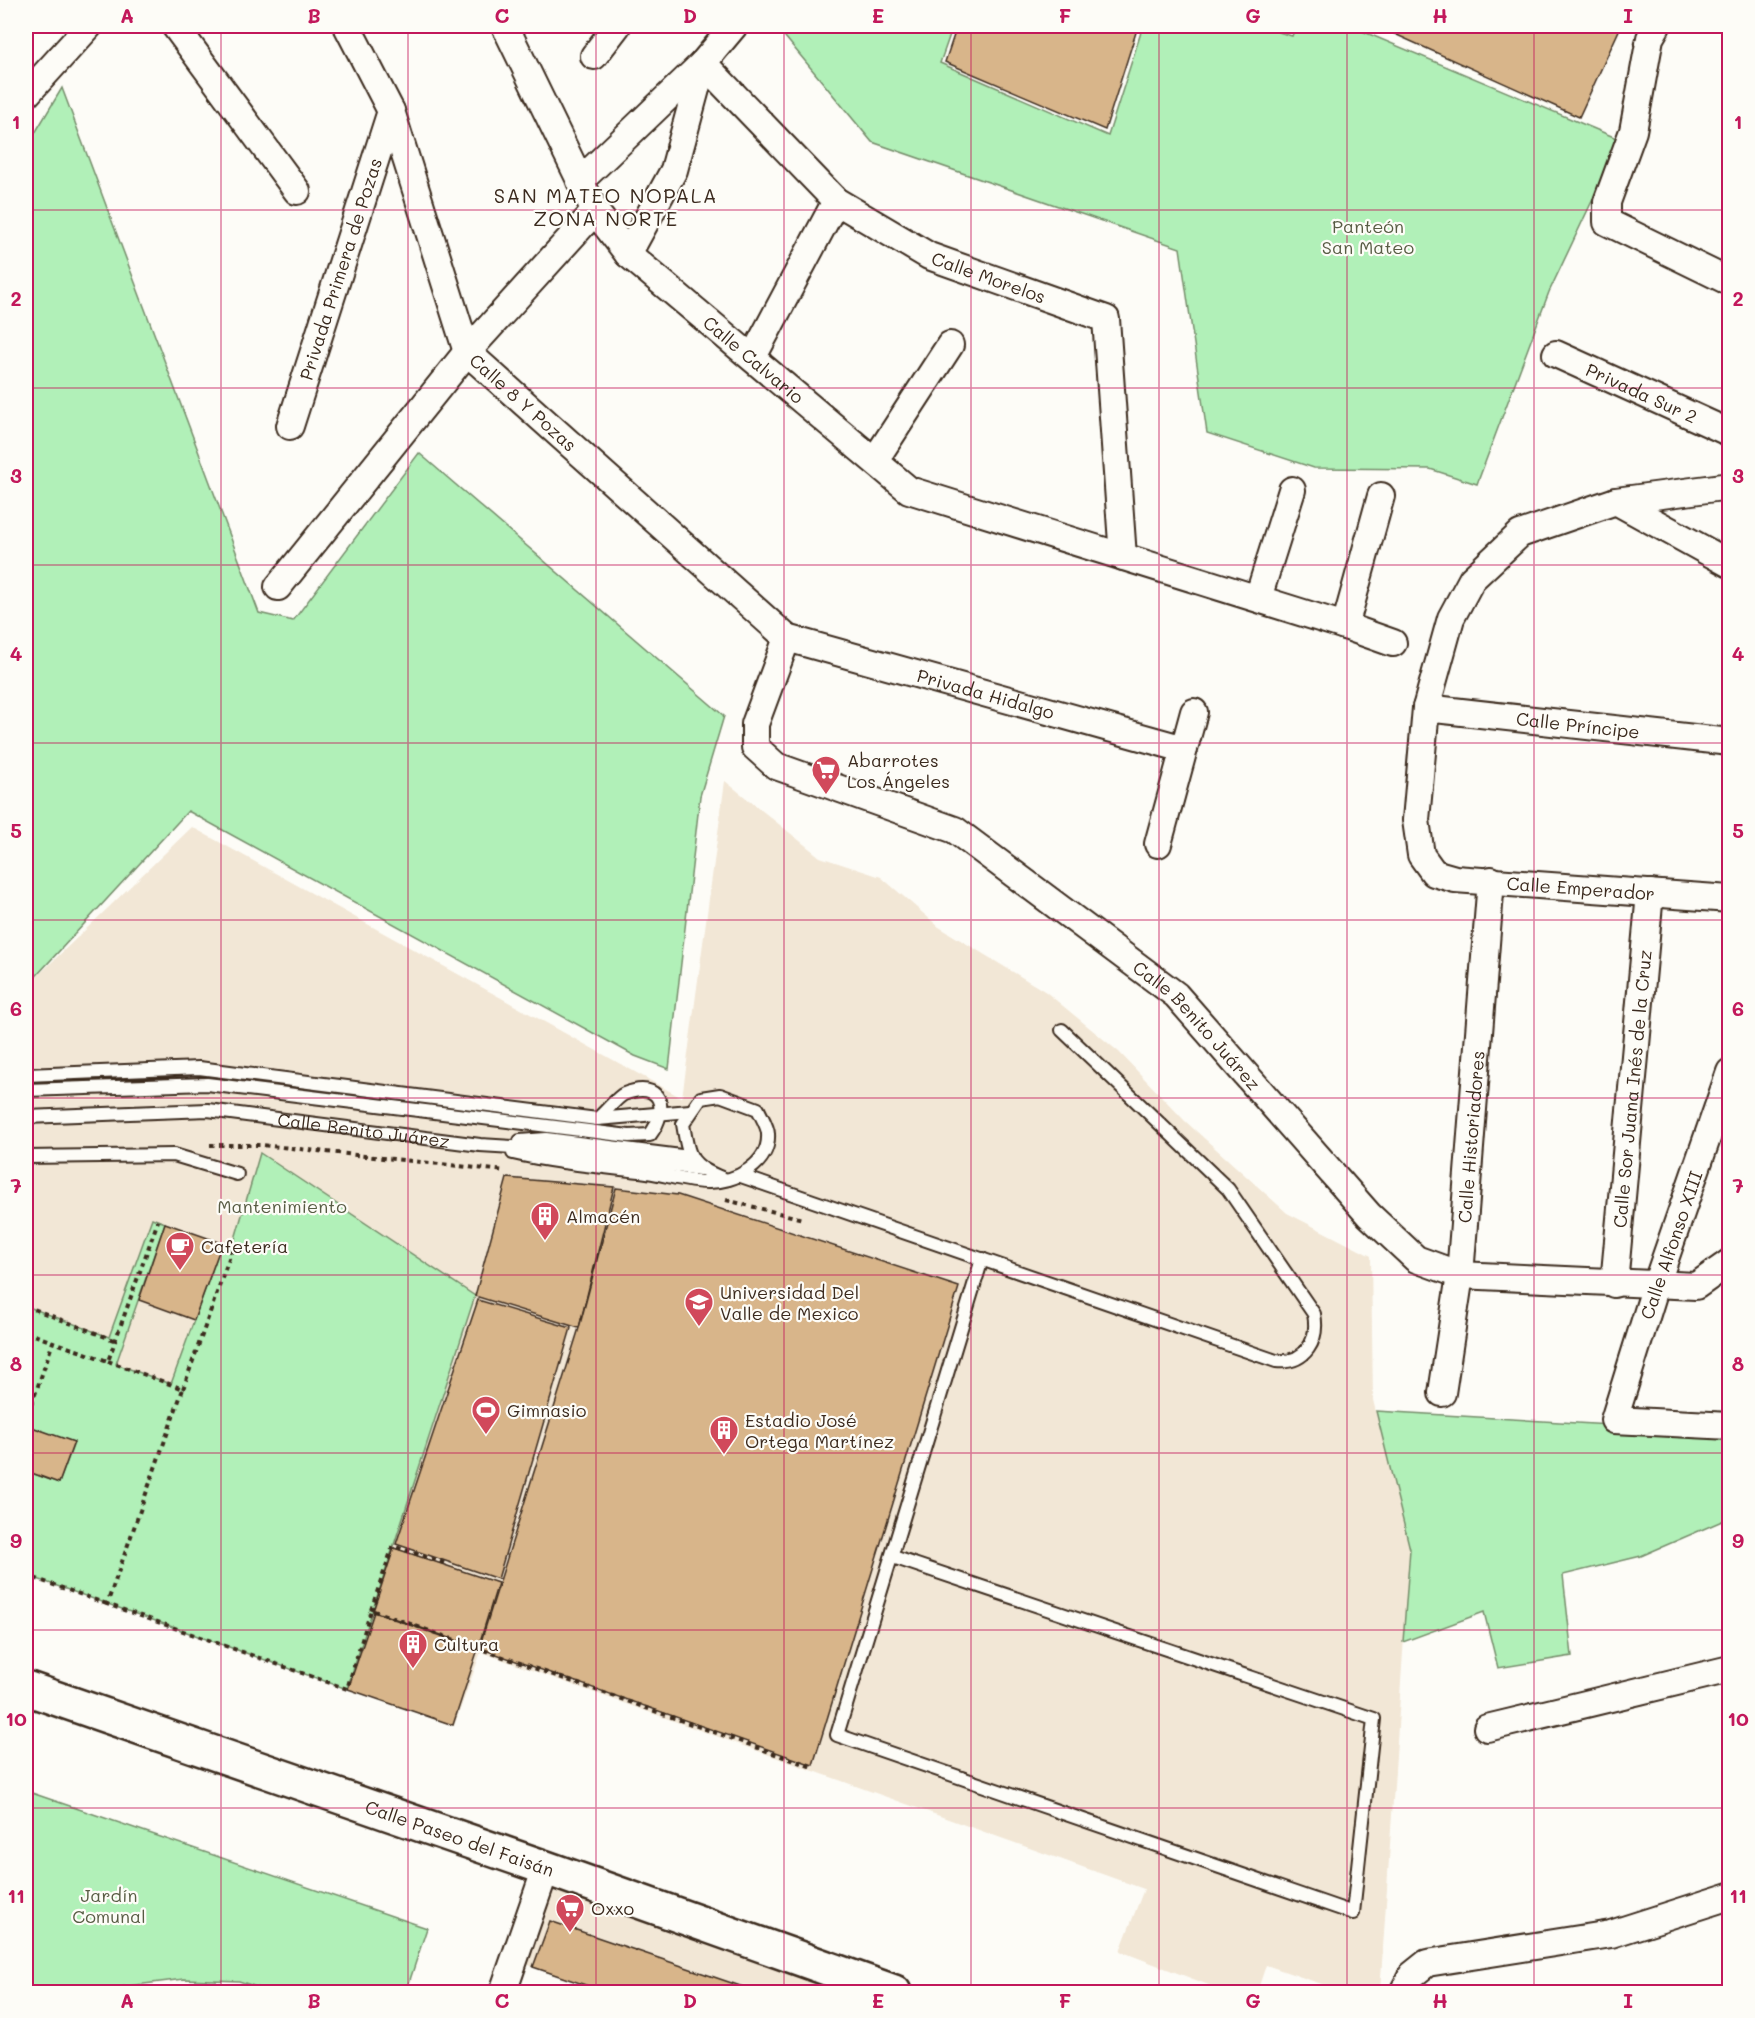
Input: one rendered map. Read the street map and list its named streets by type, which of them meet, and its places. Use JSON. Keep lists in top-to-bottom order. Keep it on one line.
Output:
{"streets":{"street":["Privada Primera de Pozas","Calle Morelos","Calle Calvario","Privada Sur 2","Calle 8 Y Pozas","Privada Hidalgo","Calle Príncipe","Calle Emperador","Calle Benito Juárez","Calle Sor Juana Inés de la Cruz","Calle Historiadores","Calle Alfonso XIII","Calle Paseo del Faisán"]},"crossings":[["Privada Primera de Pozas","Calle 8 Y Pozas"],["Calle Morelos","Calle Calvario"],["Calle 8 Y Pozas","Privada Hidalgo"],["Calle 8 Y Pozas","Calle Benito Juárez"],["Privada Hidalgo","Calle Benito Juárez"],["Calle Príncipe","Calle Emperador"],["Calle Emperador","Calle Sor Juana Inés de la Cruz"],["Calle Emperador","Calle Historiadores"],["Calle Benito Juárez","Calle Sor Juana Inés de la Cruz"],["Calle Benito Juárez","Calle Historiadores"],["Calle Benito Juárez","Calle Alfonso XIII"]],"districts":["SAN MATEO NOPALA ZONA NORTE"],"parks":["Panteón San Mateo","Mantenimiento","Jardín Comunal"],"places":{"supermarket":["Abarrotes Los Ángeles","Oxxo"],"building":["Almacén","Estadio José Ortega Martínez","Cultura"],"cafe":["Cafetería"],"school or university":["Universidad Del Valle de Mexico"],"sports":["Gimnasio"]},"grid":{"columns":["A","B","C","D","E","F","G","H","I"],"rows":["1","2","3","4","5","6","7","8","9","10","11"]}}
